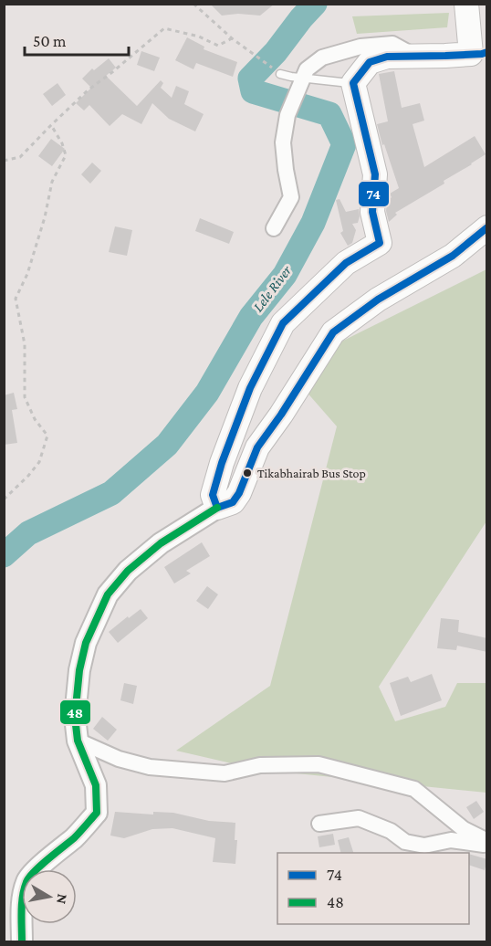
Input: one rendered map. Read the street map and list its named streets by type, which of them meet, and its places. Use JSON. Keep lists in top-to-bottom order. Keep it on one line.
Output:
{"water":["Lele River"],"places":["Tikabhairab Bus Stop"],"lines":["transit line 74","transit line 48"],"legend":["74","48"],"scale_bar":"50 m","north":"right"}
